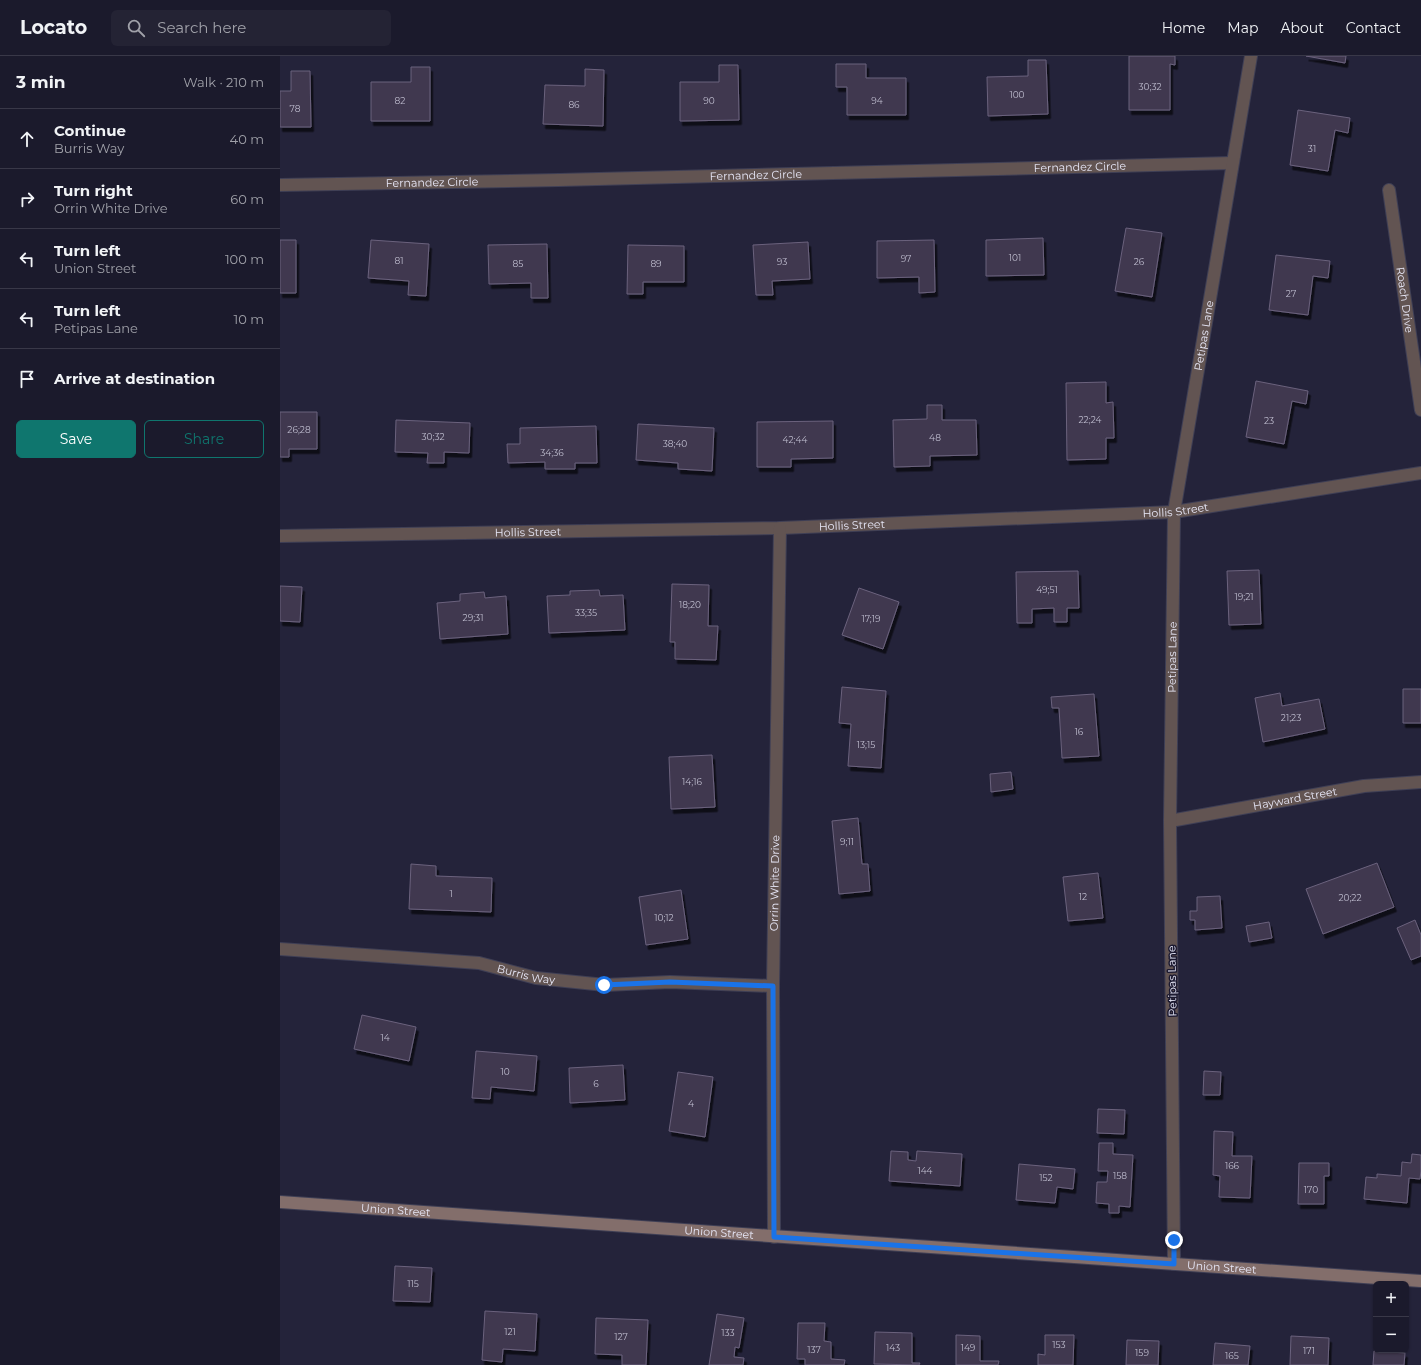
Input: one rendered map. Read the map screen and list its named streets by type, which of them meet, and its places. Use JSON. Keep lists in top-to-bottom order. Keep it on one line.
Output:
{"streets":{"main road":["Union Street"],"street":["Fernandez Circle","Roach Drive","Petipas Lane","Hollis Street","Hayward Street","Orrin White Drive","Burris Way"]},"crossings":[["Fernandez Circle","Petipas Lane"],["Petipas Lane","Hollis Street"],["Petipas Lane","Hayward Street"],["Petipas Lane","Union Street"],["Hollis Street","Orrin White Drive"],["Orrin White Drive","Burris Way"],["Orrin White Drive","Union Street"]],"house_numbers":["30;32","100","82","90","94","86","78","31","101","97","81","93","26","85","89","27","22;24","23","26;28","30;32","48","42;44","38;40","34;36","49;51","19;21","18;20","33;35","29;31","17;19","21;23","16","13;15","14;16","9;11","1","12","20;22","10;12","14","10","6","4","166","144","158","152","170","115","121","133","127","153","143","149","137","171","159","165"],"page":{"header":"Locato","search":"Search here","nav":["Home","Map","About","Contact"],"heading":["3 min","Walk · 210 m"],"list":[["Continue","Burris Way","40 m"],["Turn right","Orrin White Drive","60 m"],["Turn left","Union Street","100 m"],["Turn left","Petipas Lane","10 m"],"Arrive at destination"],"buttons":["Save","Share"],"map_buttons":["+","−"]}}
